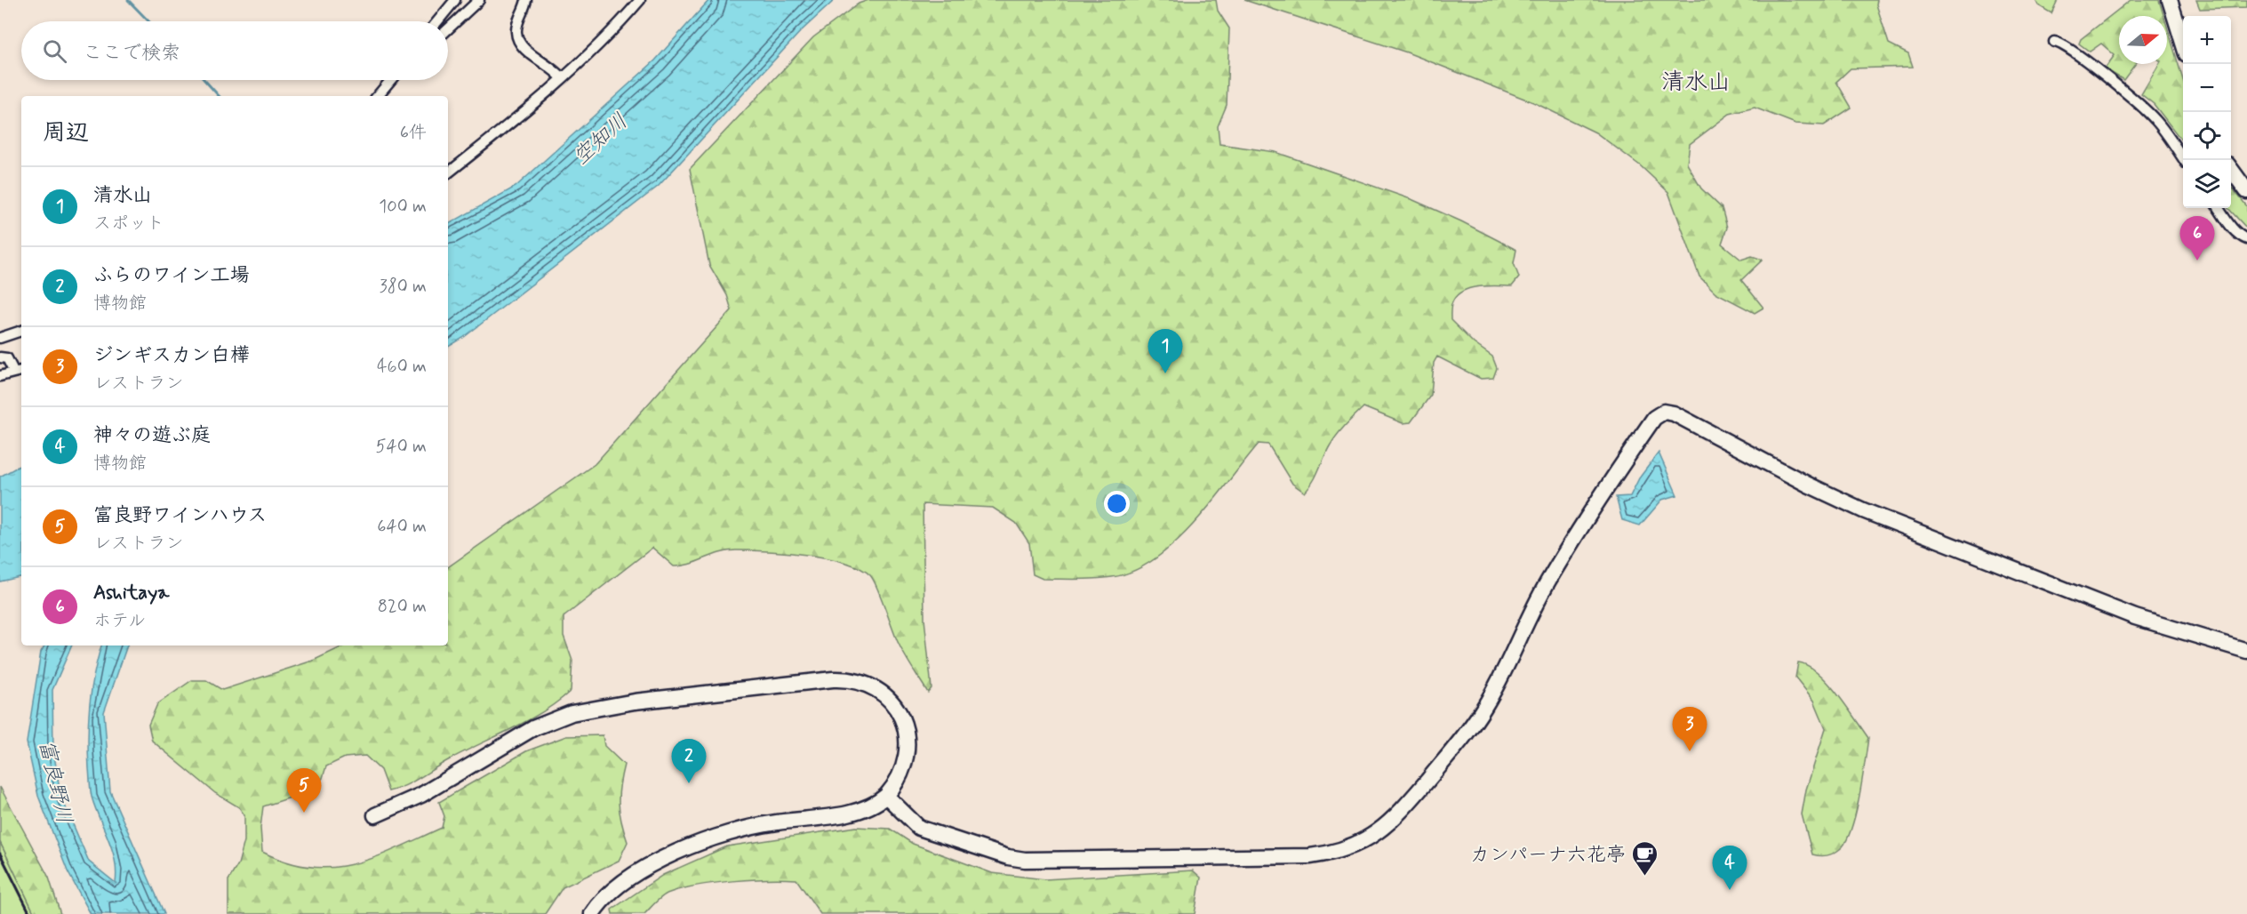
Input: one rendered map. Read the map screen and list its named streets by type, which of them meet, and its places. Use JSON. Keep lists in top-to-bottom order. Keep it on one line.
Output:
{"districts":["清水山"],"water":["空知川","富良野川"],"places":{"cafe":["カンパーナ六花亭"]},"north":"right","page":{"map_buttons":["+","−"],"search":"ここで検索","heading":["周辺","6件"],"list":[{"mark":"1","name":"清水山","note":"スポット","value":"100 m"},{"mark":"2","name":"ふらのワイン工場","note":"博物館","value":"380 m"},{"mark":"3","name":"ジンギスカン白樺","note":"レストラン","value":"460 m"},{"mark":"4","name":"神々の遊ぶ庭","note":"博物館","value":"540 m"},{"mark":"5","name":"富良野ワインハウス","note":"レストラン","value":"640 m"},{"mark":"6","name":"Ashitaya","note":"ホテル","value":"820 m"}],"pins":["6","1","3","2","5","4"]}}
